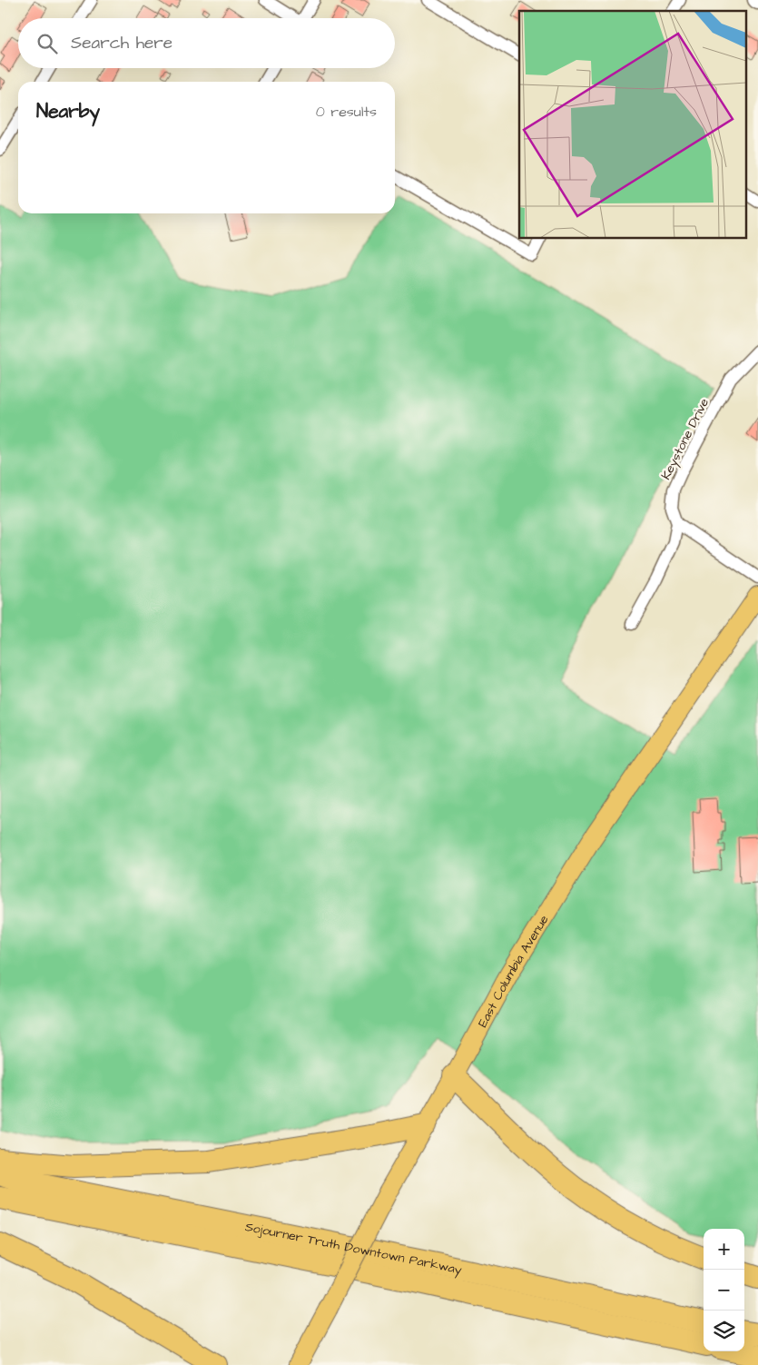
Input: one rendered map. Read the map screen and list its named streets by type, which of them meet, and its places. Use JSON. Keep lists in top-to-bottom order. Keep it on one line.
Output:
{"streets":{"highway":["Sojourner Truth Downtown Parkway"],"main road":["East Columbia Avenue"],"street":["Keystone Drive"]},"page":{"search":"Search here","heading":["Nearby","0 results"],"map_buttons":["+","−"]}}
